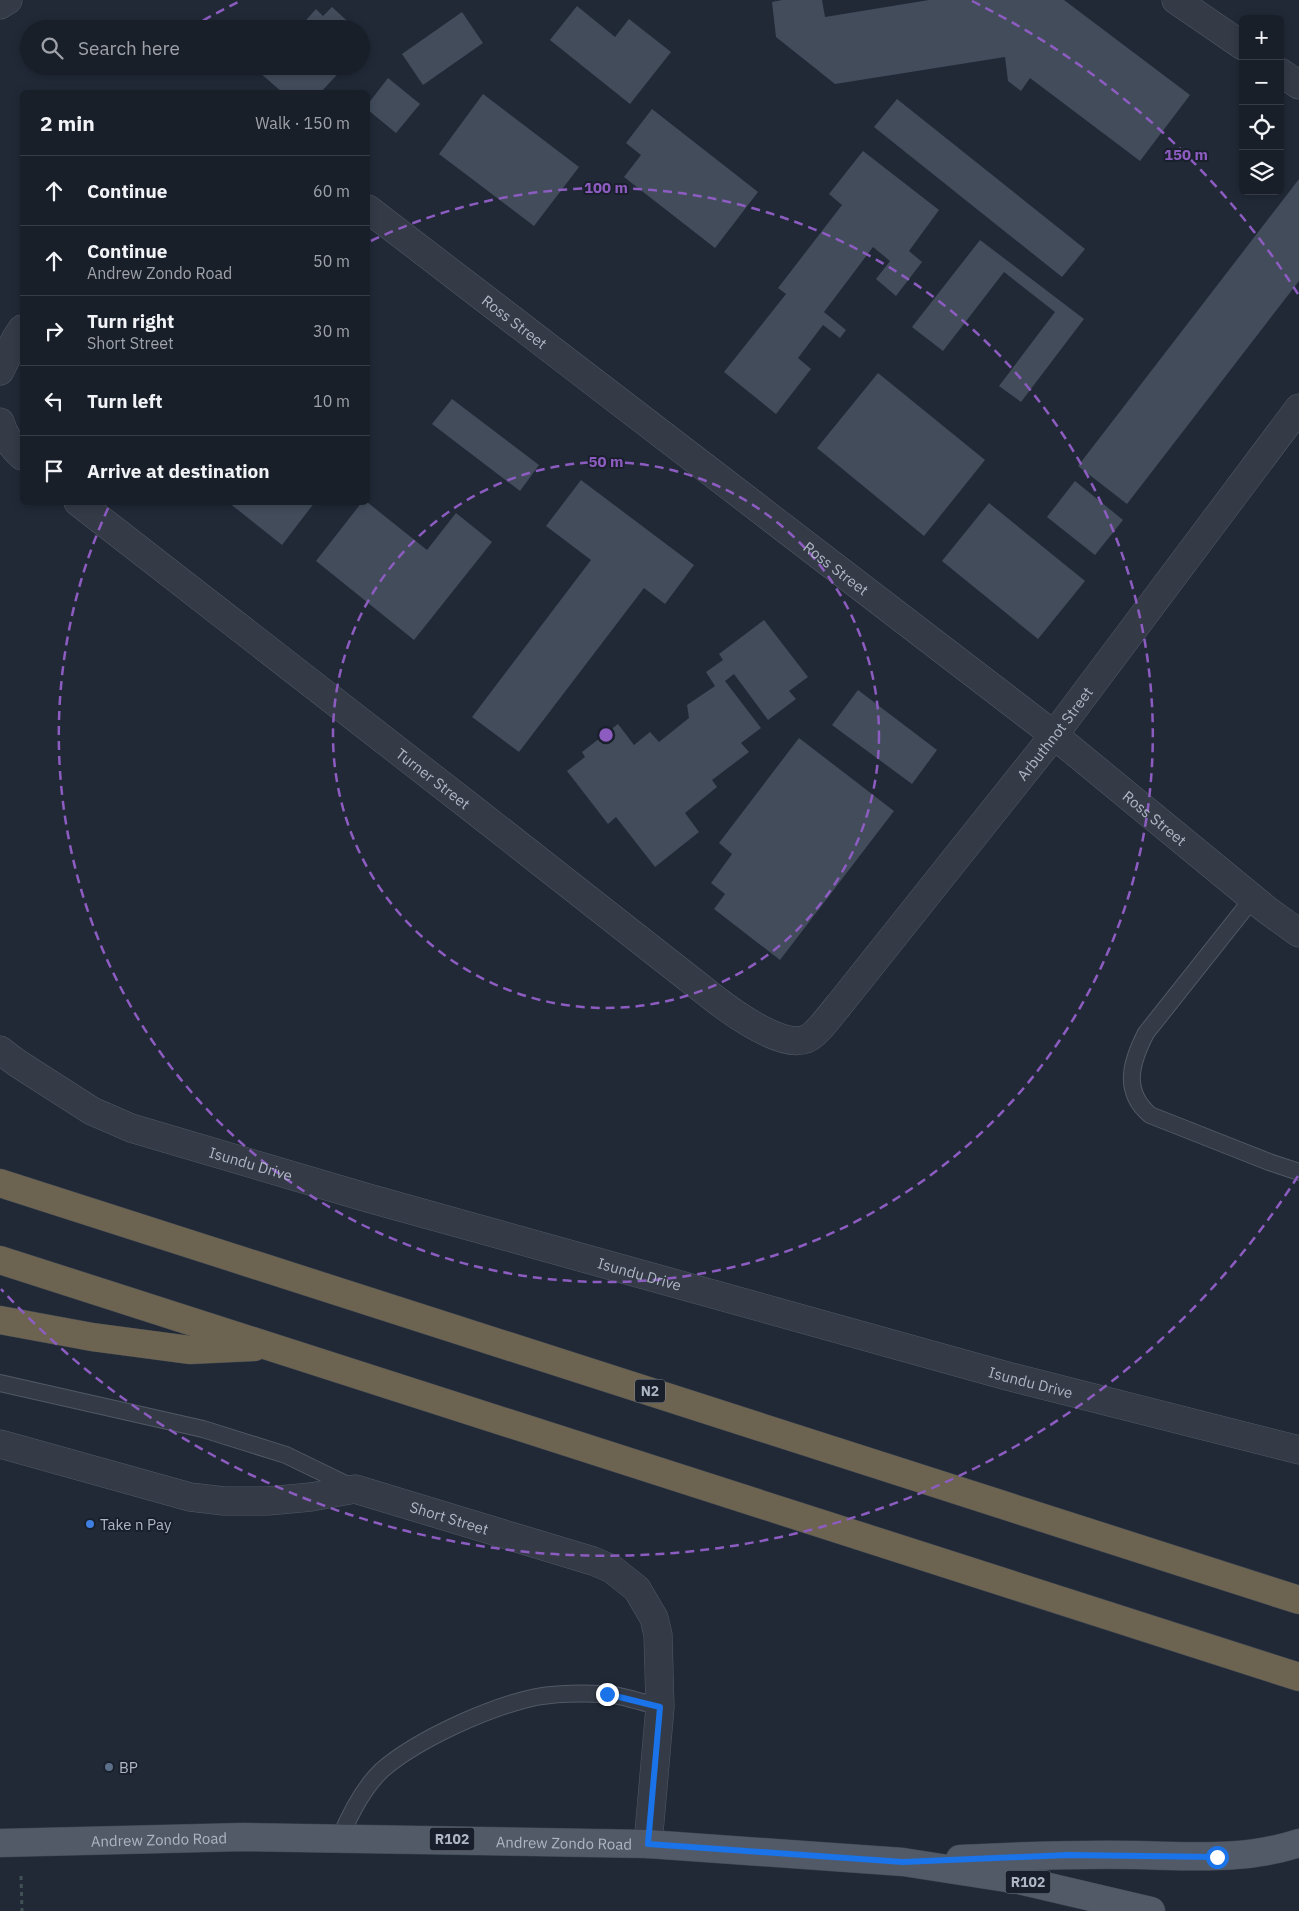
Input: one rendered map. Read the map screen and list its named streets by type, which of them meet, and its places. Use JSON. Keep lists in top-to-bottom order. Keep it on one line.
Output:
{"streets":{"highway":["N2"],"main road":["Andrew Zondo Road","R102"],"street":["Ross Street","Arbuthnot Street","Turner Street","Isundu Drive","Short Street"]},"crossings":[["Ross Street","Arbuthnot Street"],["Arbuthnot Street","Turner Street"],["Short Street","Andrew Zondo Road"]],"places":["Take n Pay","BP"],"page":{"map_buttons":["+","−"],"search":"Search here","heading":["2 min","Walk · 150 m"],"list":[["Continue","60 m"],["Continue","Andrew Zondo Road","50 m"],["Turn right","Short Street","30 m"],["Turn left","10 m"],"Arrive at destination"]},"rings":["150 m","100 m","50 m"]}
